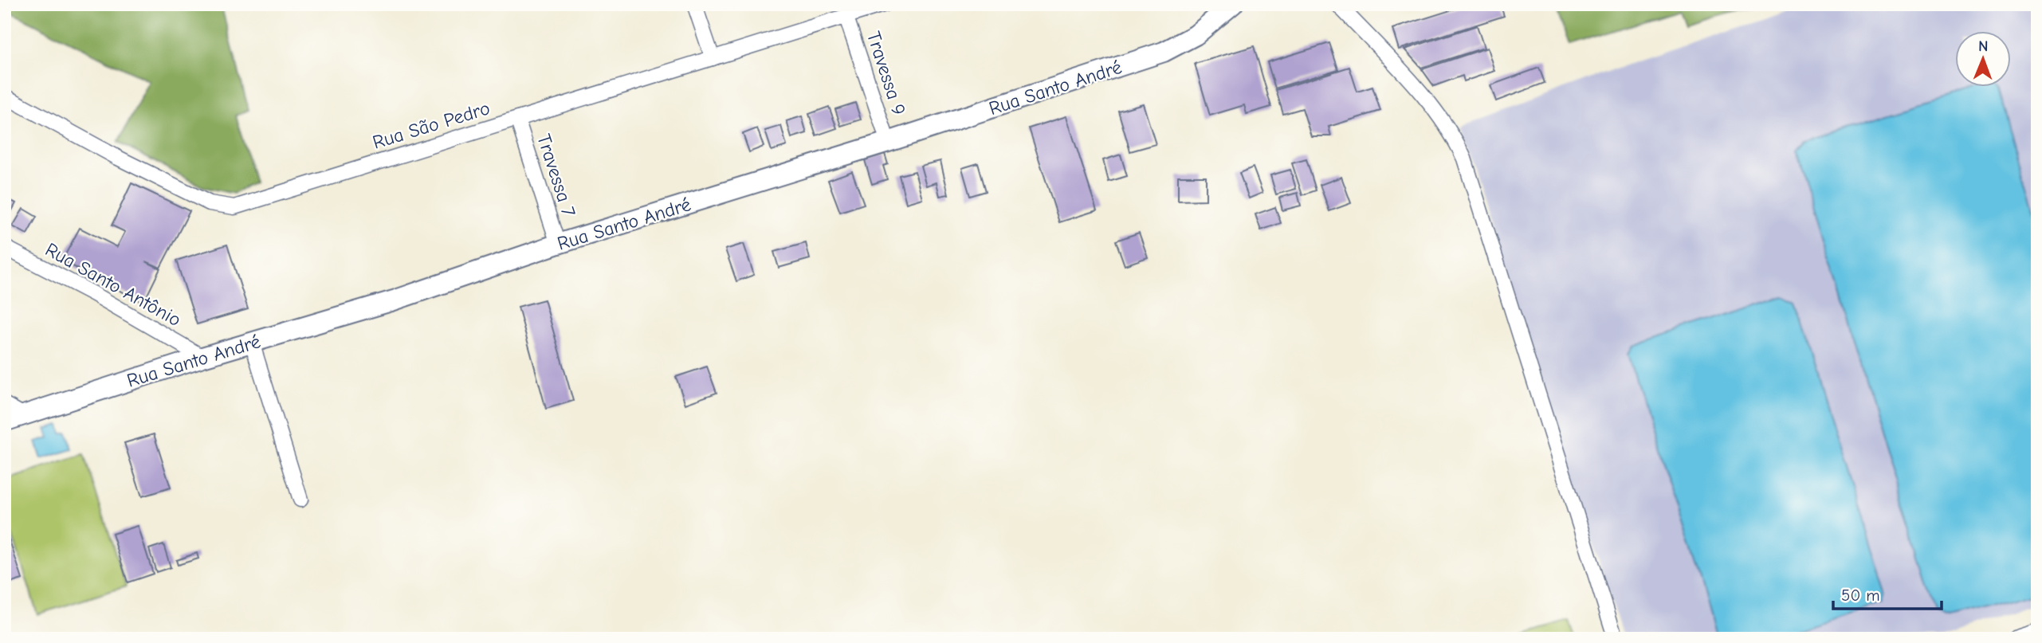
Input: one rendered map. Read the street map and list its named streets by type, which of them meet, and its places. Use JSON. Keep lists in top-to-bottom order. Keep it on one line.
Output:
{"streets":{"street":["Travessa 9","Rua Santo André","Rua São Pedro","Travessa 7","Rua Santo Antônio"]},"crossings":[["Travessa 9","Rua Santo André"],["Travessa 9","Rua São Pedro"],["Rua Santo André","Travessa 7"],["Rua Santo André","Rua Santo Antônio"],["Rua São Pedro","Travessa 7"]],"scale_bar":"50 m","north":"top"}
